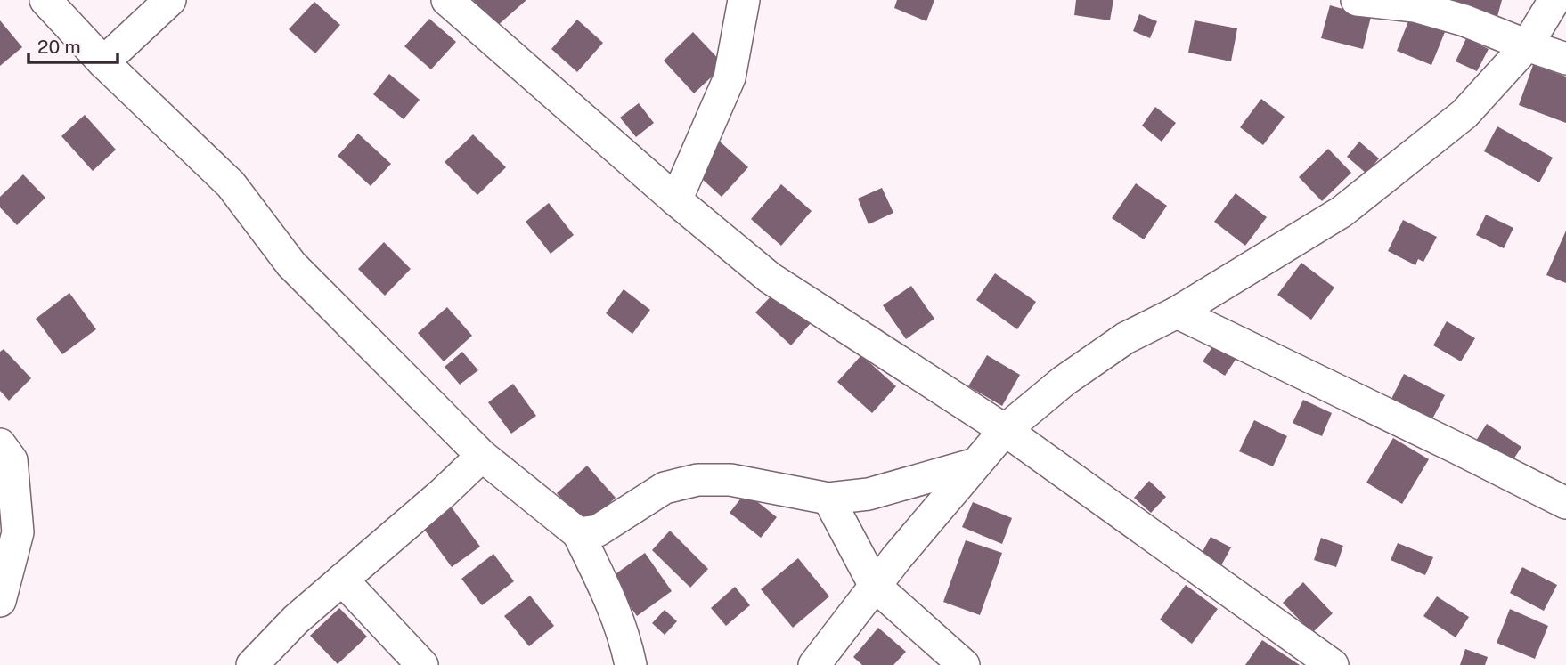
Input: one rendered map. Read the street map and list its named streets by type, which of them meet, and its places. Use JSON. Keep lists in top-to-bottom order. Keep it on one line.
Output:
{"scale_bar":"20 m"}
